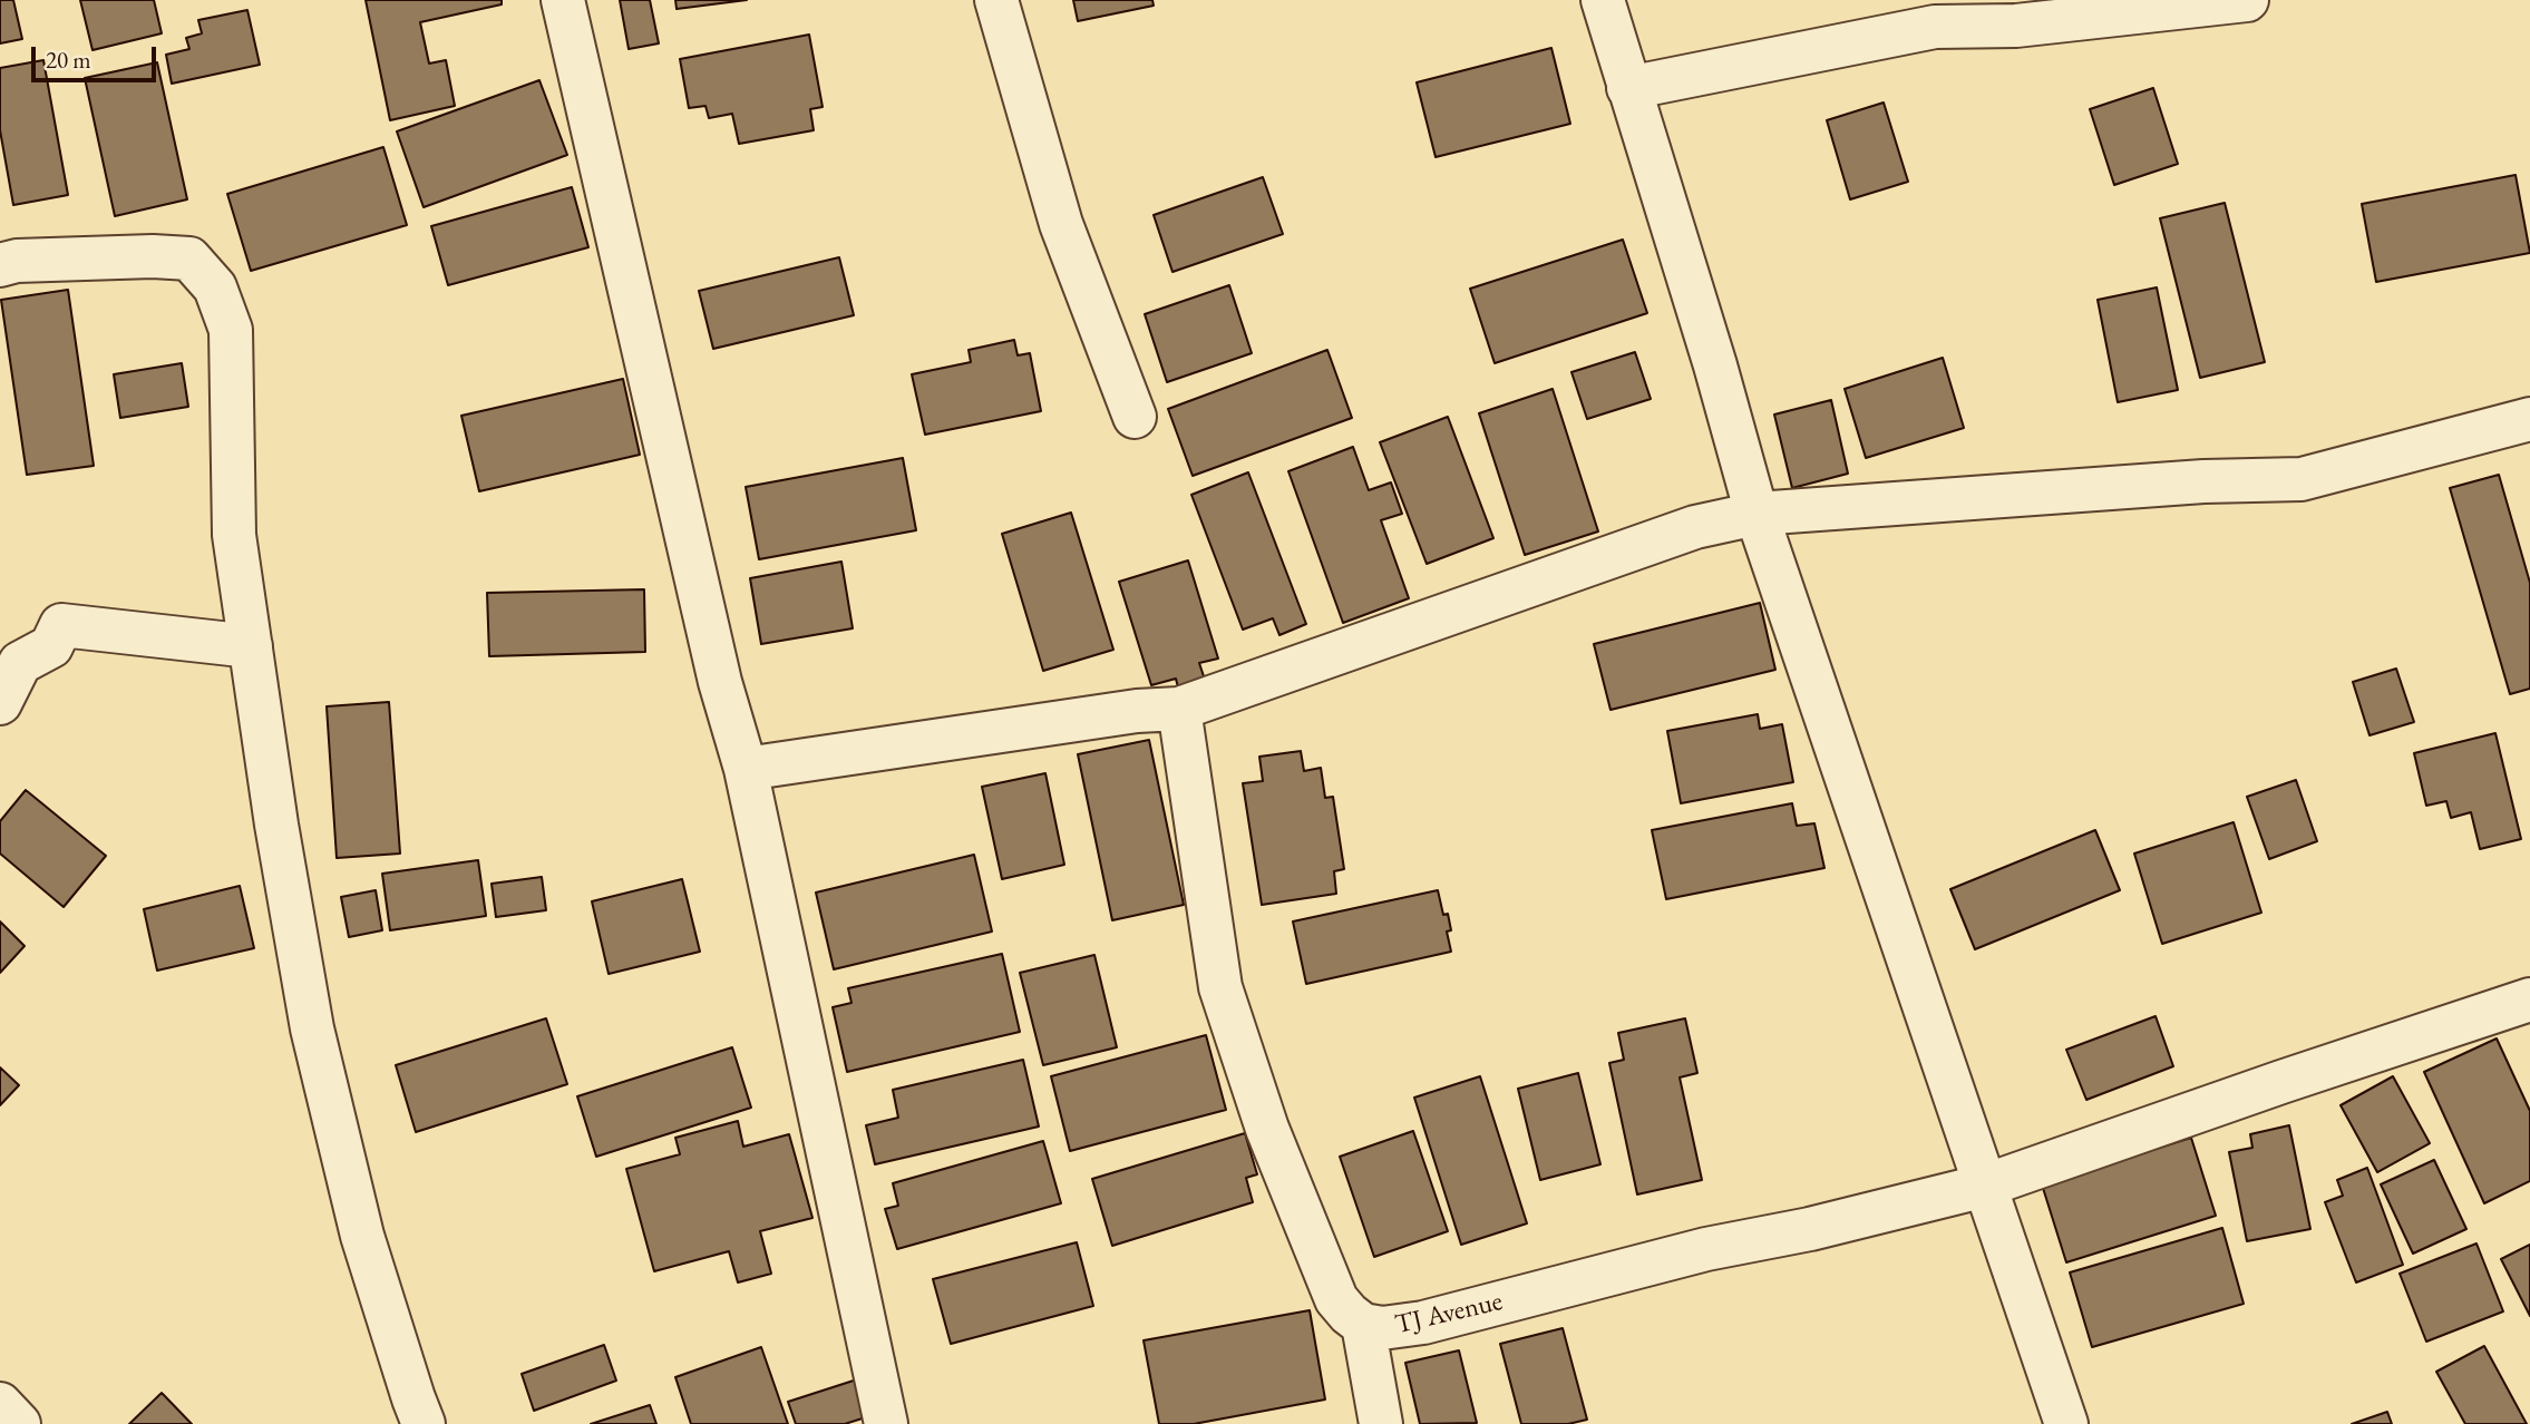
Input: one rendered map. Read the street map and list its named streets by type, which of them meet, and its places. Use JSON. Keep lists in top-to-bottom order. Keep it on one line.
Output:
{"streets":{"street":["TJ Avenue"]},"scale_bar":"20 m"}
